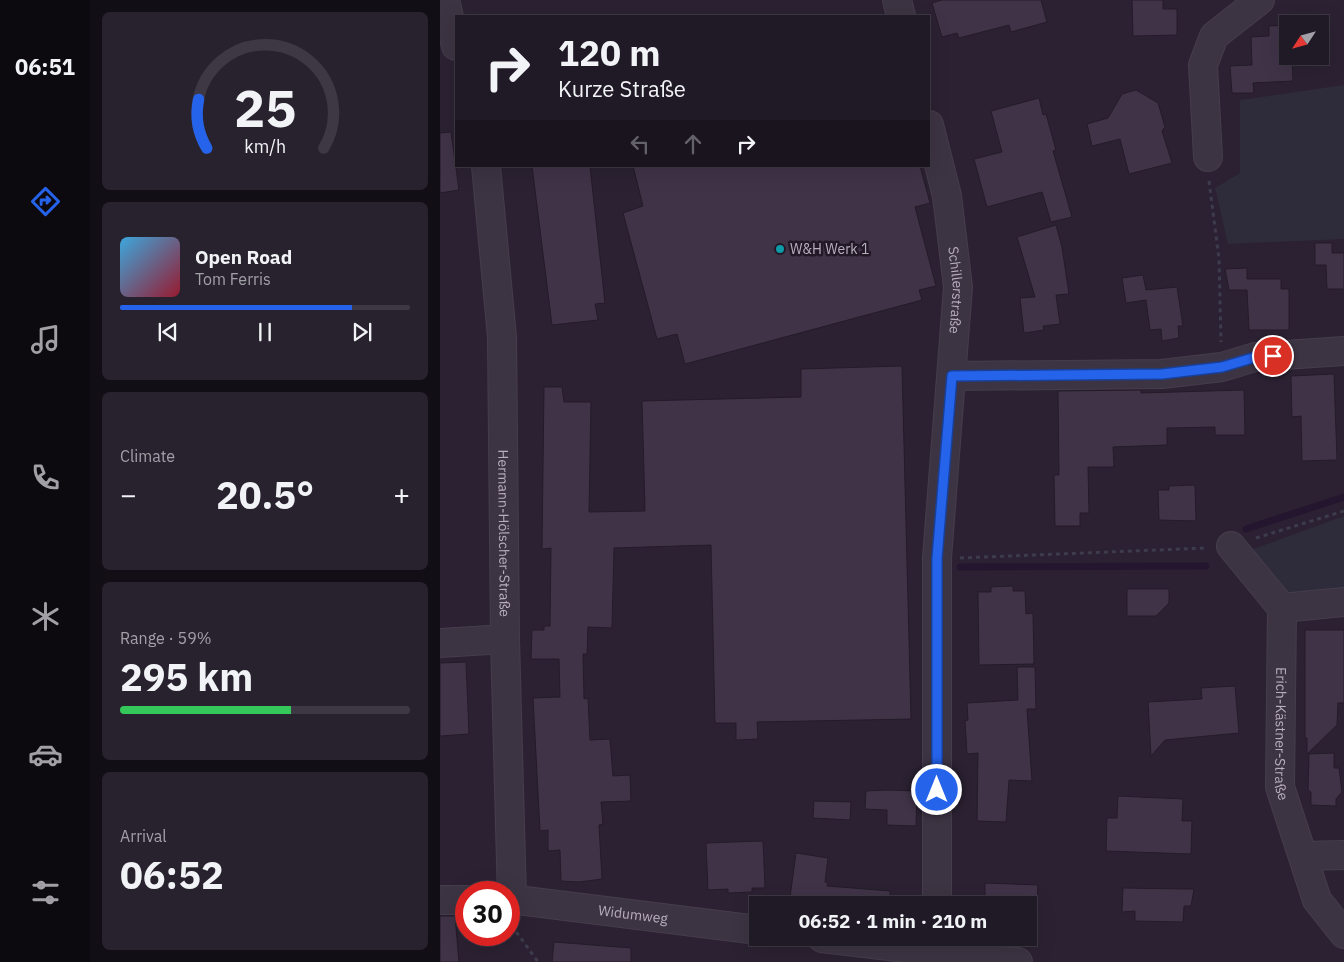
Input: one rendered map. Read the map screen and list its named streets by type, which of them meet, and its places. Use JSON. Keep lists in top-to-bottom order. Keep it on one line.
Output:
{"streets":{"street":["Schillerstraße","Hermann-Hölscher-Straße","Erich-Kästner-Straße","Widumweg"]},"places":["W&H Werk 1"],"north":"bottom left","page":{"tabs":"06:51","turn":["120 m","Kurze Straße"],"song":["Open Road","Tom Ferris"],"tile":["Climate",["Range · 59%","295 km"],["Arrival","06:52"]],"heat":["−","20.5°","+"],"limit":"30","trip":"06:52 · 1 min · 210 m","gauge":["25","km/h"]}}
